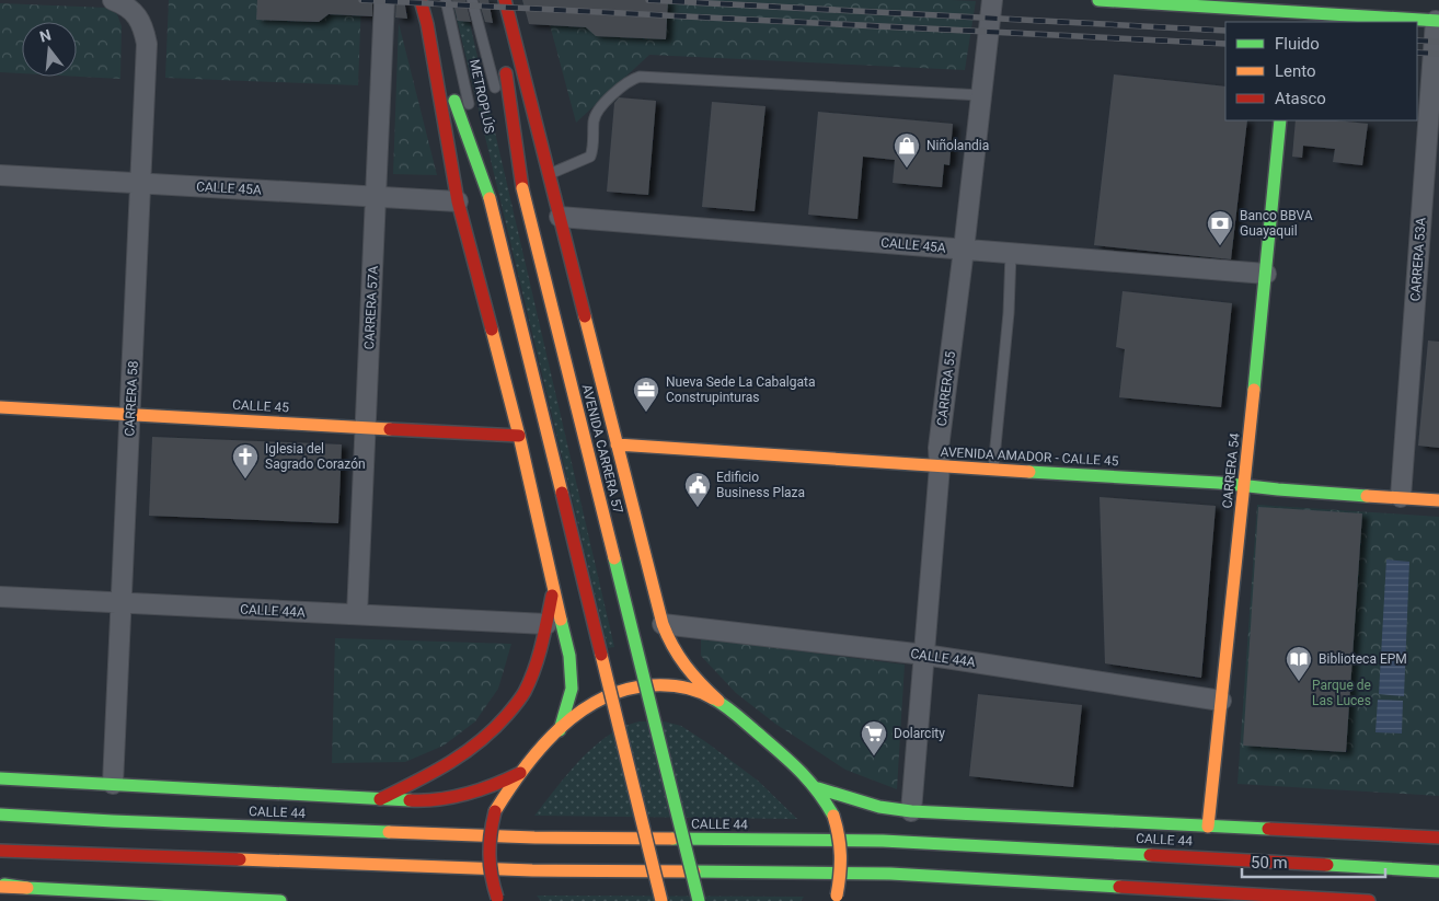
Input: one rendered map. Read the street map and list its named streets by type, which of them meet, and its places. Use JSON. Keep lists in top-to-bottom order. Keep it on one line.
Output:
{"streets":{"main road":["CALLE 45","AVENIDA CARRERA 57","AVENIDA AMADOR - CALLE 45","CARRERA 54","CALLE 44"],"street":["CALLE 45A","CARRERA 53A","CARRERA 57A","CARRERA 55","CARRERA 58","CALLE 44A"],"lane":["METROPLÚS"]},"crossings":[["METROPLÚS","AVENIDA CARRERA 57"],["CALLE 45A","CARRERA 57A"],["CALLE 45A","CARRERA 55"],["CALLE 45A","CARRERA 58"],["CALLE 45A","AVENIDA CARRERA 57"],["CALLE 45A","CARRERA 54"],["CARRERA 53A","AVENIDA AMADOR - CALLE 45"],["CARRERA 57A","CALLE 45"],["CARRERA 57A","CALLE 44A"],["CARRERA 55","AVENIDA AMADOR - CALLE 45"],["CARRERA 55","CALLE 44A"],["CARRERA 55","CALLE 44"],["CARRERA 58","CALLE 45"],["CARRERA 58","CALLE 44A"],["CARRERA 58","CALLE 44"],["AVENIDA CARRERA 57","AVENIDA AMADOR - CALLE 45"],["AVENIDA CARRERA 57","CALLE 44A"],["AVENIDA AMADOR - CALLE 45","CARRERA 54"],["CARRERA 54","CALLE 44A"],["CARRERA 54","CALLE 44"]],"parks":["Parque de Las Luces"],"places":{"shop":["Niñolandia"],"bank":["Banco BBVA Guayaquil"],"office":["Nueva Sede La Cabalgata Construpinturas"],"church":["Iglesia del Sagrado Corazón"],"public building":["Edificio Business Plaza"],"library":["Biblioteca EPM"],"supermarket":["Dolarcity"]},"legend":["Fluido","Lento","Atasco"],"scale_bar":"50 m","north":"top"}
